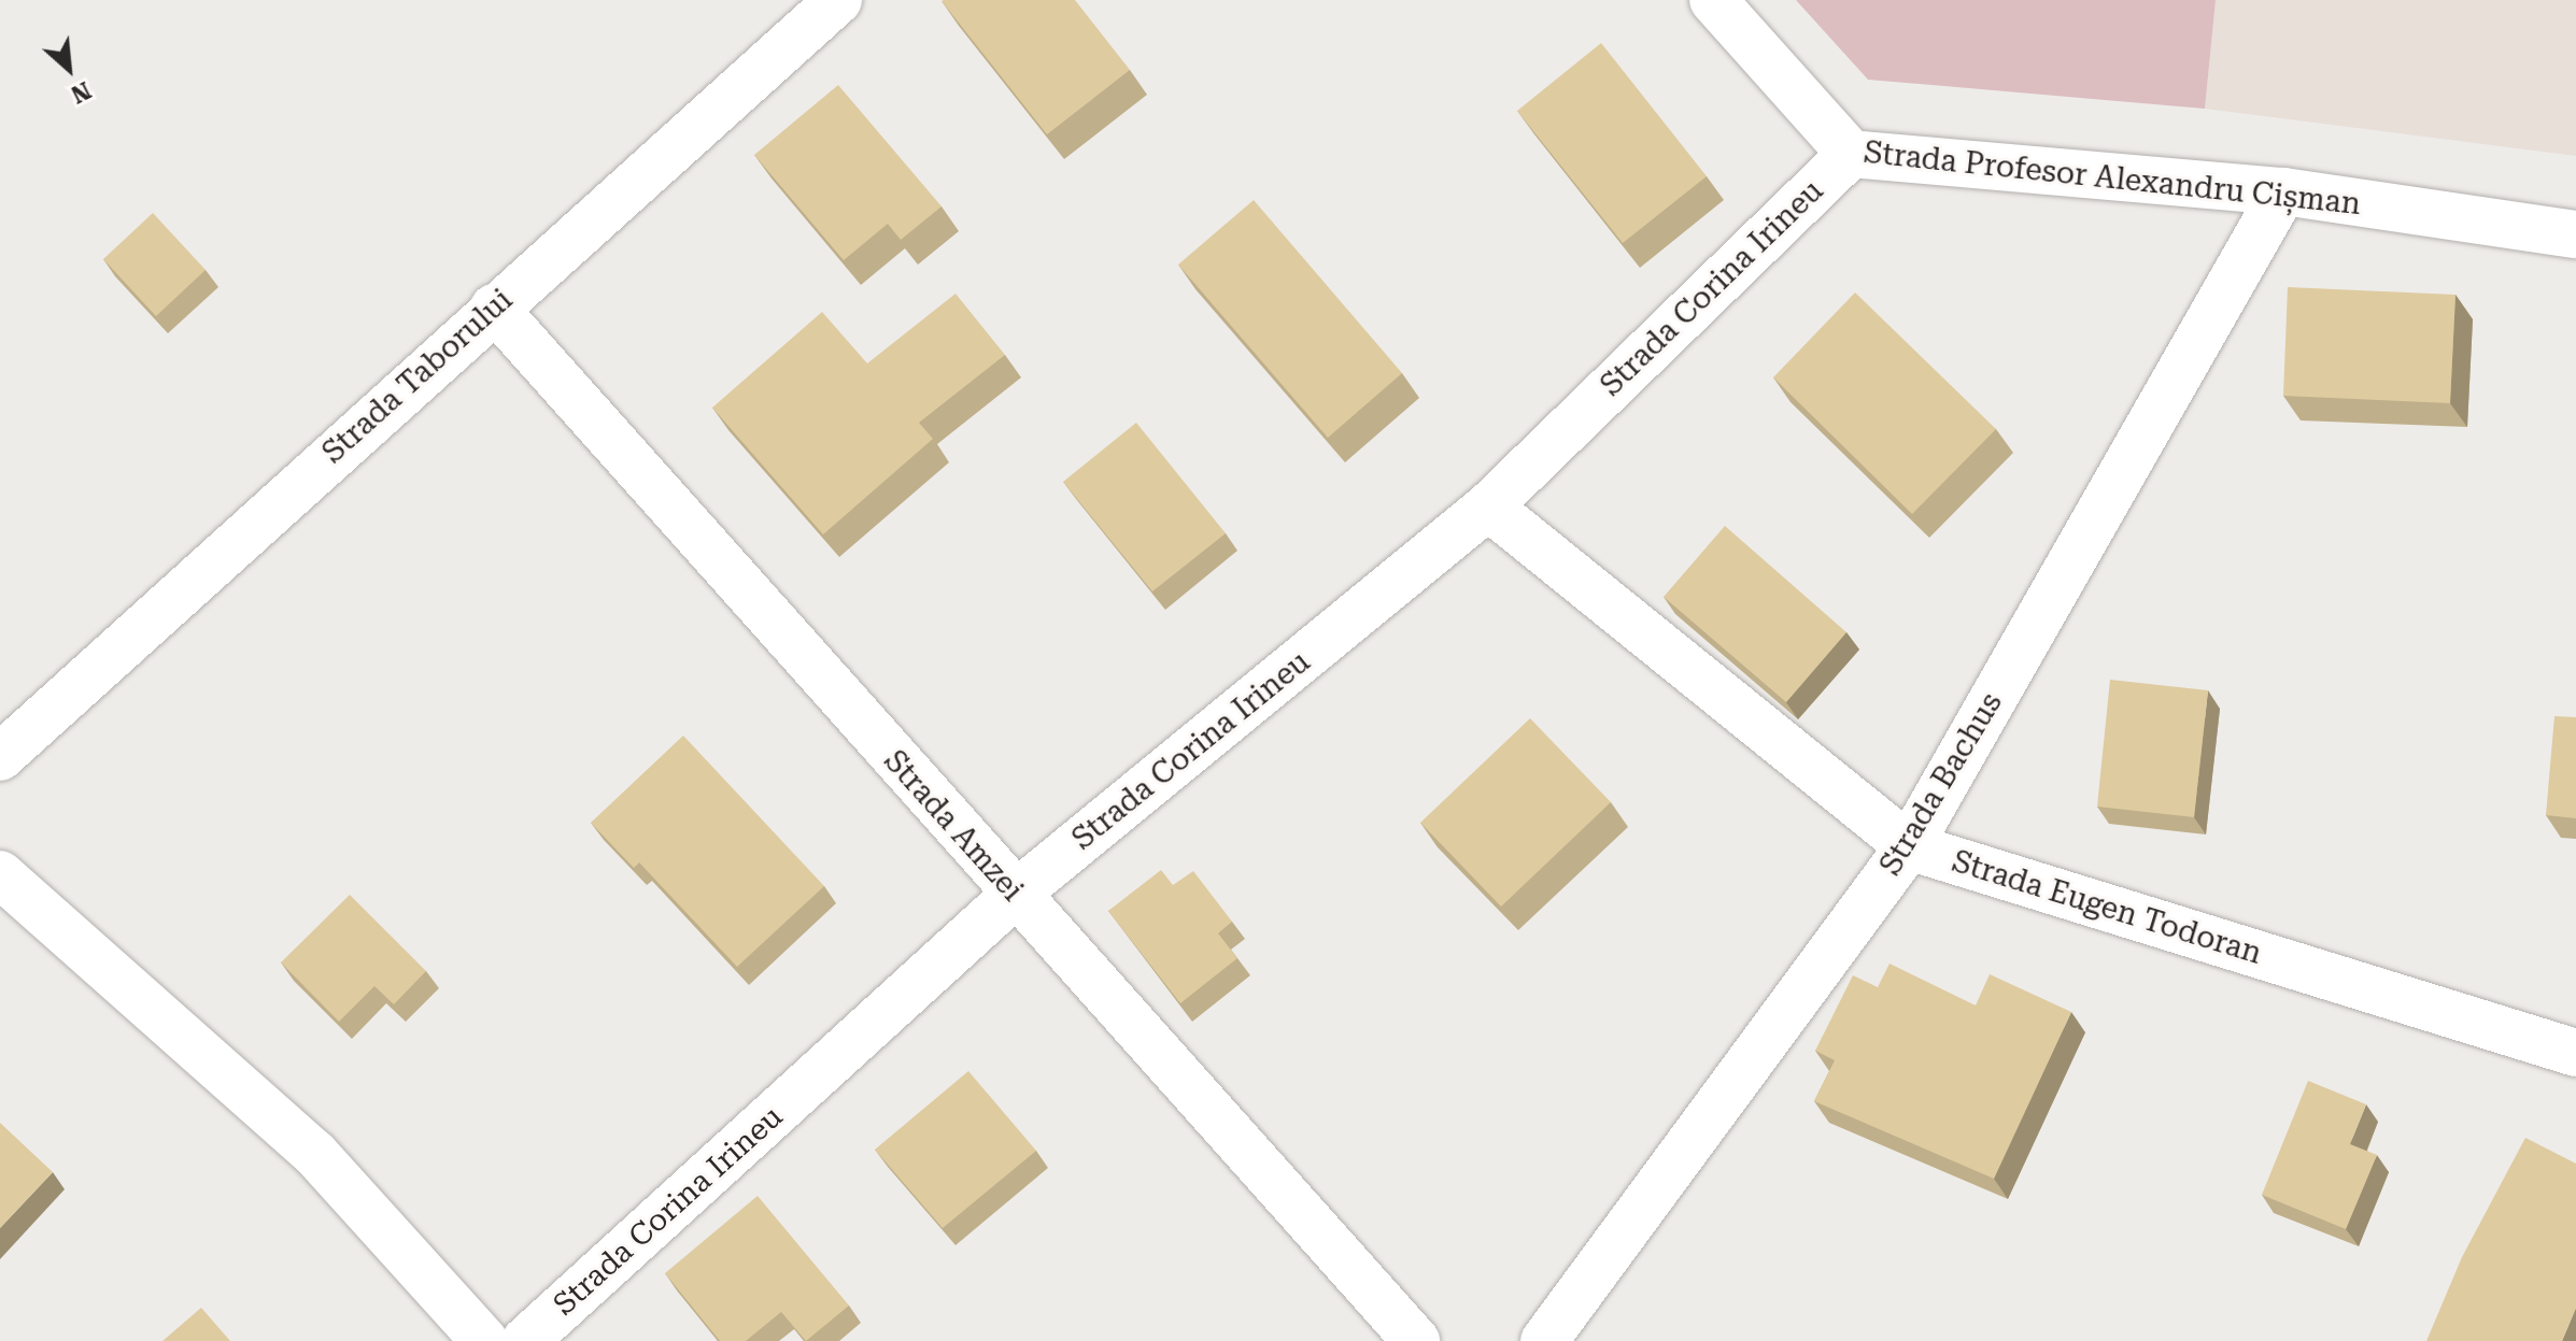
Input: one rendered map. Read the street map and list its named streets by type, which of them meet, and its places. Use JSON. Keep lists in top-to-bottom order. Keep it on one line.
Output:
{"streets":{"street":["Strada Profesor Alexandru Cișman","Strada Corina Irineu","Strada Taborului","Strada Bachus","Strada Amzei","Strada Eugen Todoran"]},"crossings":[["Strada Profesor Alexandru Cișman","Strada Corina Irineu"],["Strada Profesor Alexandru Cișman","Strada Bachus"],["Strada Corina Irineu","Strada Amzei"],["Strada Corina Irineu","Strada Eugen Todoran"],["Strada Taborului","Strada Amzei"],["Strada Bachus","Strada Eugen Todoran"]],"north":"bottom right"}
